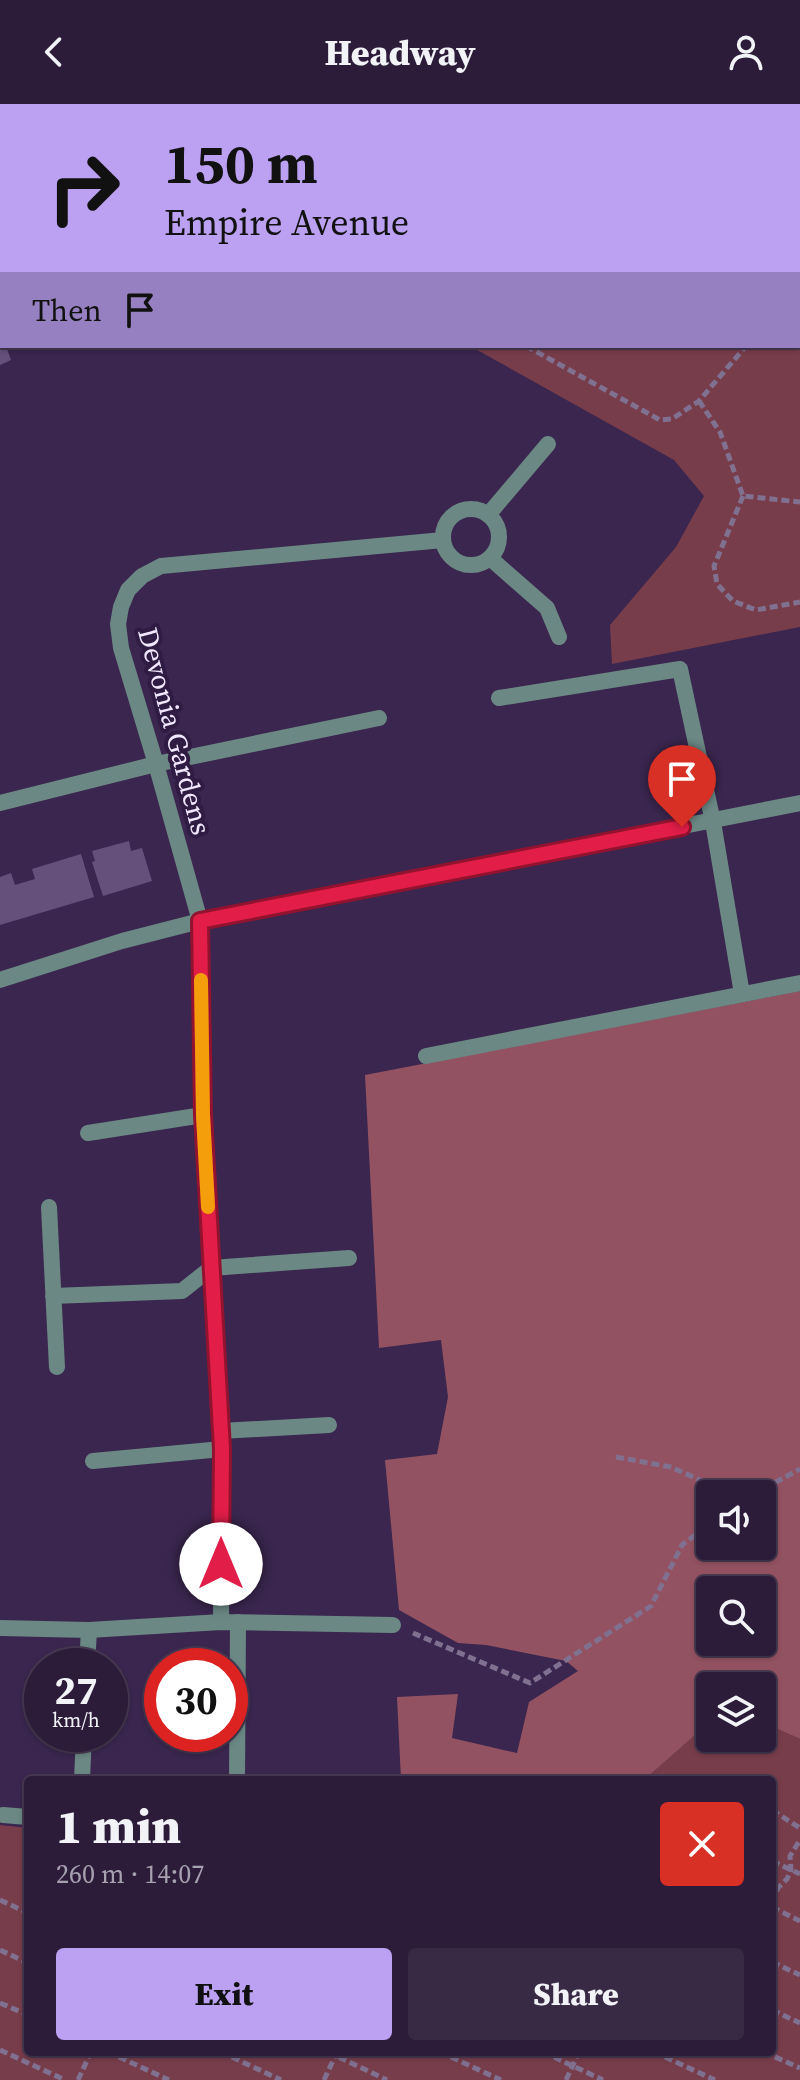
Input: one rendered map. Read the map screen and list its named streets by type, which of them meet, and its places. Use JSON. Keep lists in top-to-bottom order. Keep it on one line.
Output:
{"streets":{"street":["Devonia Gardens"]},"page":{"header":"Headway","turn":["150 m","Empire Avenue"],"then":"Then","speed":"27 km/h","limit":"30","heading":["1 min","260 m · 14:07"],"buttons":["Exit","Share"]}}
